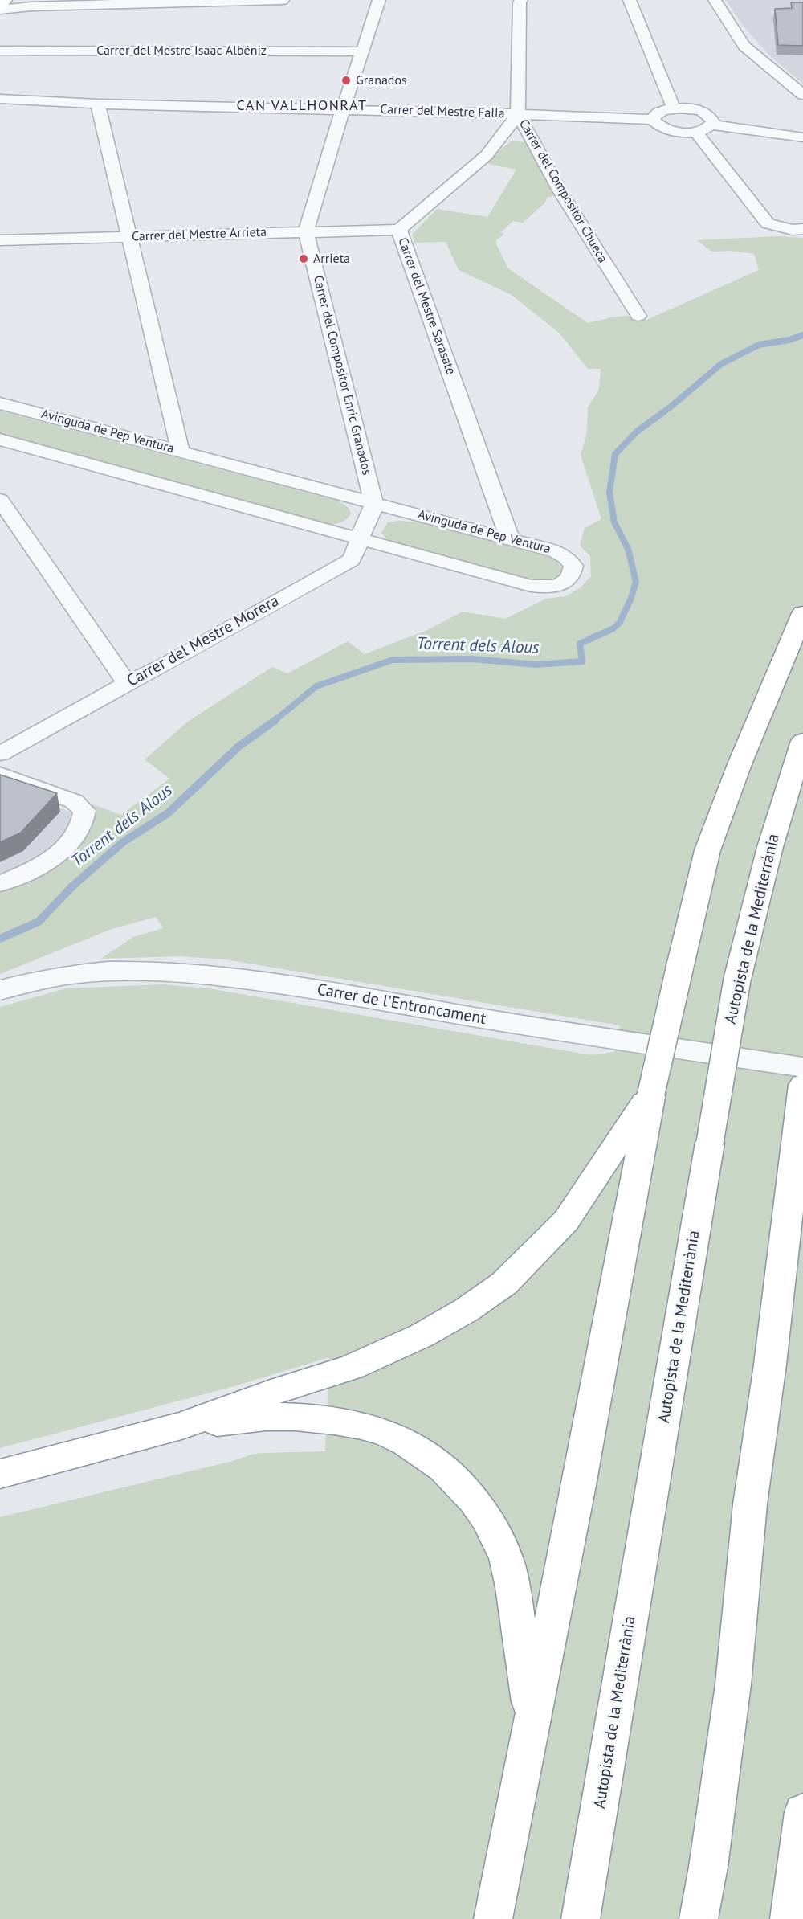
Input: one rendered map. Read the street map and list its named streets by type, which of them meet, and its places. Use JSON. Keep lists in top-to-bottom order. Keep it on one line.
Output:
{"streets":{"main road":["Autopista de la Mediterrània"],"street":["Carrer del Mestre Isaac Albéniz","Carrer del Mestre Falla","Carrer del Compositor Chueca","Carrer del Mestre Arrieta","Carrer del Mestre Sarasate","Carrer del Compositor Enric Granados","Avinguda de Pep Ventura","Carrer del Mestre Morera","Carrer de l'Entroncament"]},"crossings":[["Carrer del Mestre Falla","Carrer del Compositor Chueca"],["Carrer del Mestre Falla","Carrer del Mestre Sarasate"],["Carrer del Compositor Chueca","Carrer del Mestre Sarasate"],["Carrer del Mestre Arrieta","Carrer del Mestre Sarasate"],["Carrer del Mestre Arrieta","Carrer del Compositor Enric Granados"],["Carrer del Mestre Sarasate","Avinguda de Pep Ventura"],["Carrer del Compositor Enric Granados","Avinguda de Pep Ventura"],["Carrer del Compositor Enric Granados","Carrer del Mestre Morera"],["Avinguda de Pep Ventura","Carrer del Mestre Morera"]],"districts":["CAN VALLHONRAT"],"water":["Torrent dels Alous"],"places":["Granados","Arrieta"]}
